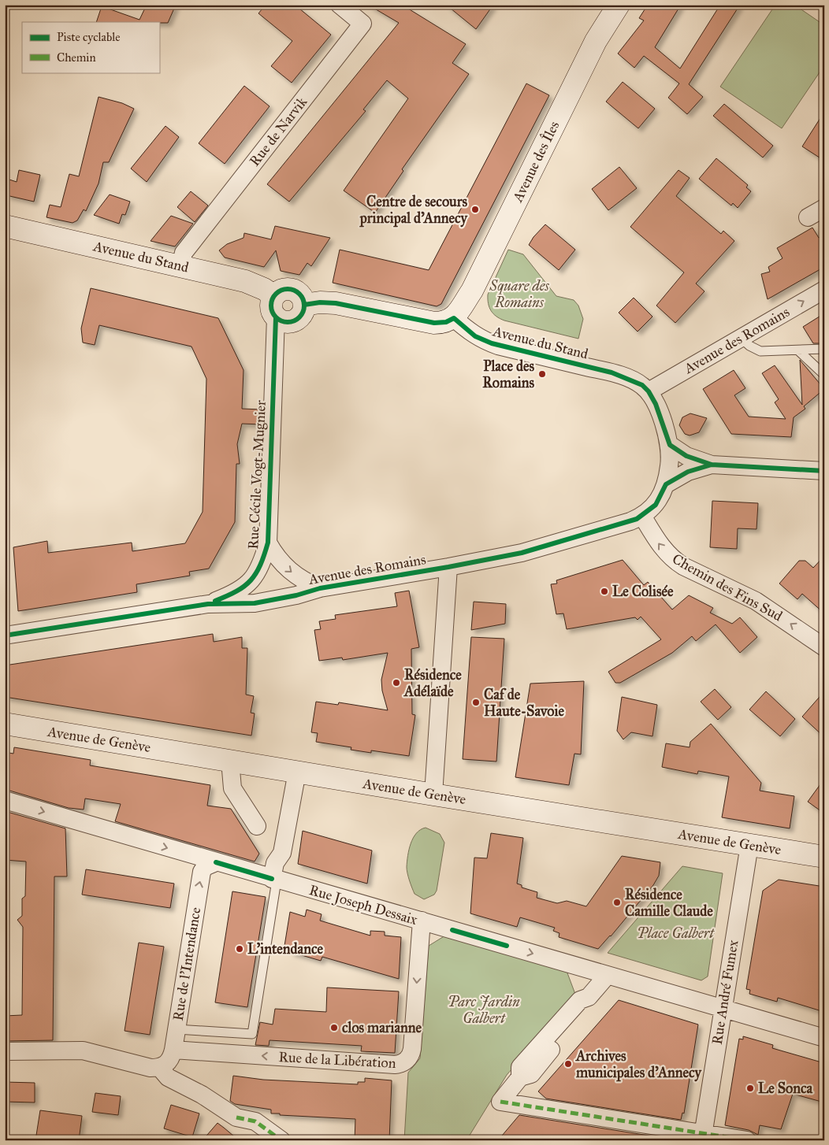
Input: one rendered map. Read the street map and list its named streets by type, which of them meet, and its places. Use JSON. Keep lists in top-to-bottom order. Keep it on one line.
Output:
{"streets":{"street":["Rue de Narvik","Avenue des Îles","Avenue du Stand","Avenue des Romains","Rue Cécile Vogt-Mugnier","Chemin des Fins Sud","Avenue de Genève","Rue Joseph Dessaix","Rue de l'Intendance","Rue André Fumex","Rue de la Libération"]},"crossings":[["Rue de Narvik","Avenue du Stand"],["Avenue des Îles","Avenue du Stand"],["Avenue du Stand","Avenue des Romains"],["Avenue du Stand","Rue Cécile Vogt-Mugnier"],["Avenue des Romains","Rue Cécile Vogt-Mugnier"],["Avenue des Romains","Chemin des Fins Sud"],["Avenue de Genève","Rue André Fumex"],["Rue Joseph Dessaix","Rue de l'Intendance"],["Rue Joseph Dessaix","Rue André Fumex"],["Rue Joseph Dessaix","Rue de la Libération"],["Rue de l'Intendance","Rue de la Libération"]],"one_way":["Chemin des Fins Sud","Rue Joseph Dessaix","Rue de l'Intendance"],"parks":["Square des Romains","Place Galbert","Parc Jardin Galbert"],"places":["Centre de secours principal d'Annecy","Place des Romains","Le Colisée","Résidence Adélaïde","Caf de Haute-Savoie","Résidence Camille Claude","L'intendance","clos marianne","Archives municipales d'Annecy","Le Sonca"],"legend":["Piste cyclable","Chemin"]}
